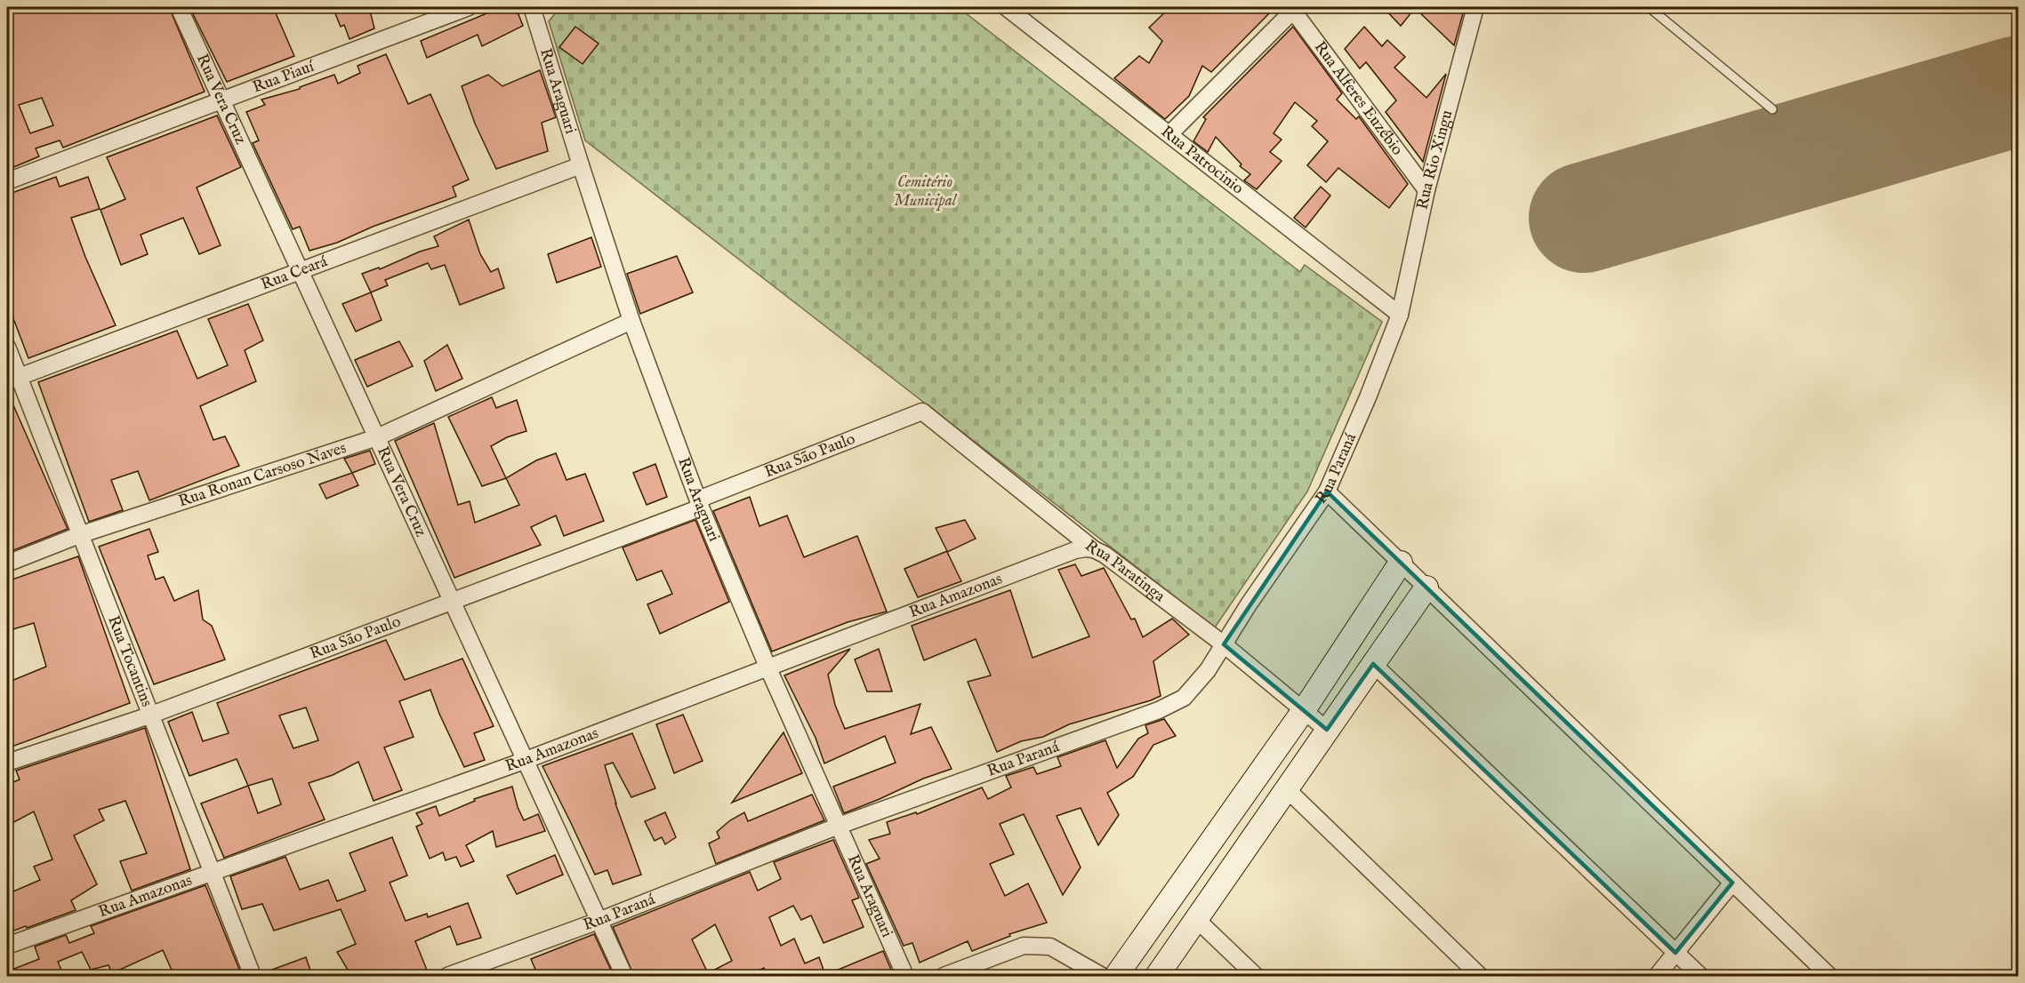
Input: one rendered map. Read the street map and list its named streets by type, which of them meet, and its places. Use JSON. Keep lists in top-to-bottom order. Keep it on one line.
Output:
{"streets":{"street":["Rua Piauí","Rua Araguari","Rua Vera Cruz","Rua Alferes Euzébio","Rua Rio Xingu","Rua Patrocinio","Rua Ceará","Rua São Paulo","Rua Paraná","Rua Ronan Carsoso Naves","Rua Paratinga","Rua Amazonas","Rua Tocantins"]},"crossings":[["Rua Piauí","Rua Vera Cruz"],["Rua Araguari","Rua Ceará"],["Rua Araguari","Rua São Paulo"],["Rua Araguari","Rua Paraná"],["Rua Araguari","Rua Ronan Carsoso Naves"],["Rua Araguari","Rua Amazonas"],["Rua Vera Cruz","Rua Ceará"],["Rua Vera Cruz","Rua São Paulo"],["Rua Vera Cruz","Rua Paraná"],["Rua Vera Cruz","Rua Ronan Carsoso Naves"],["Rua Vera Cruz","Rua Amazonas"],["Rua Alferes Euzébio","Rua Rio Xingu"],["Rua Rio Xingu","Rua Patrocinio"],["Rua Rio Xingu","Rua Paraná"],["Rua Patrocinio","Rua Paraná"],["Rua Ceará","Rua Tocantins"],["Rua São Paulo","Rua Paratinga"],["Rua São Paulo","Rua Tocantins"],["Rua Paraná","Rua Paratinga"],["Rua Ronan Carsoso Naves","Rua Tocantins"],["Rua Paratinga","Rua Amazonas"],["Rua Amazonas","Rua Tocantins"]],"parks":["Cemitério Municipal"]}
